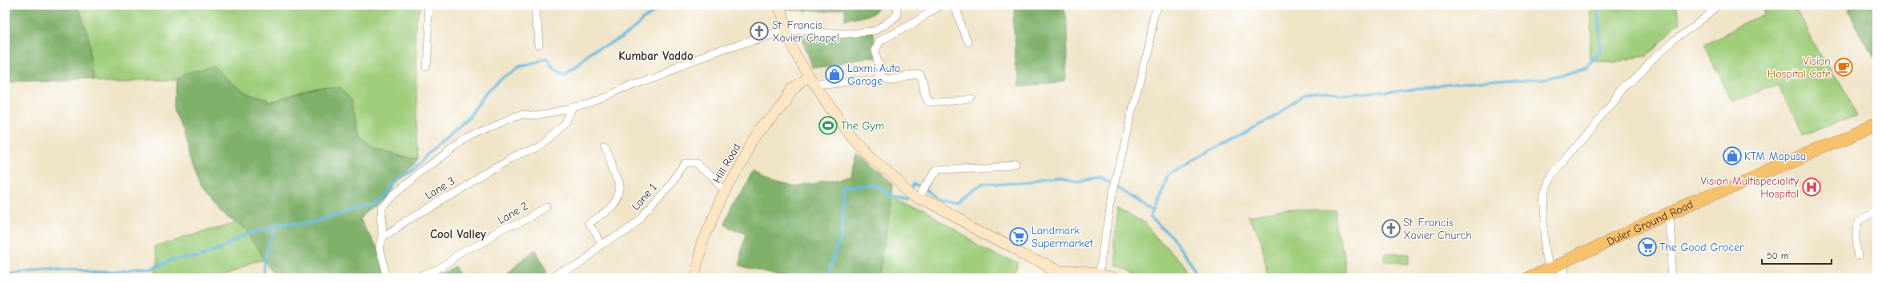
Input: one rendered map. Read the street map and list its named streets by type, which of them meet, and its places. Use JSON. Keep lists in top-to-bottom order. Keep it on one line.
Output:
{"streets":{"main road":["Hill Road","Duler Ground Road"],"street":["Lane 3","Lane 1","Lane 2"]},"crossings":[["Hill Road","Lane 1"]],"districts":["Kumbar Vaddo","Cool Valley"],"places":{"church":["St. Francis Xavier Chapel","St. Francis Xavier Church"],"cafe":["Vision Hospital Cafe"],"shop":["Laxmi Auto Garage","KTM Mapusa"],"sports":["The Gym"],"hospital":["Vision Multispeciality Hospital"],"supermarket":["Landmark Supermarket","The Good Grocer"]},"scale_bar":"50 m"}
